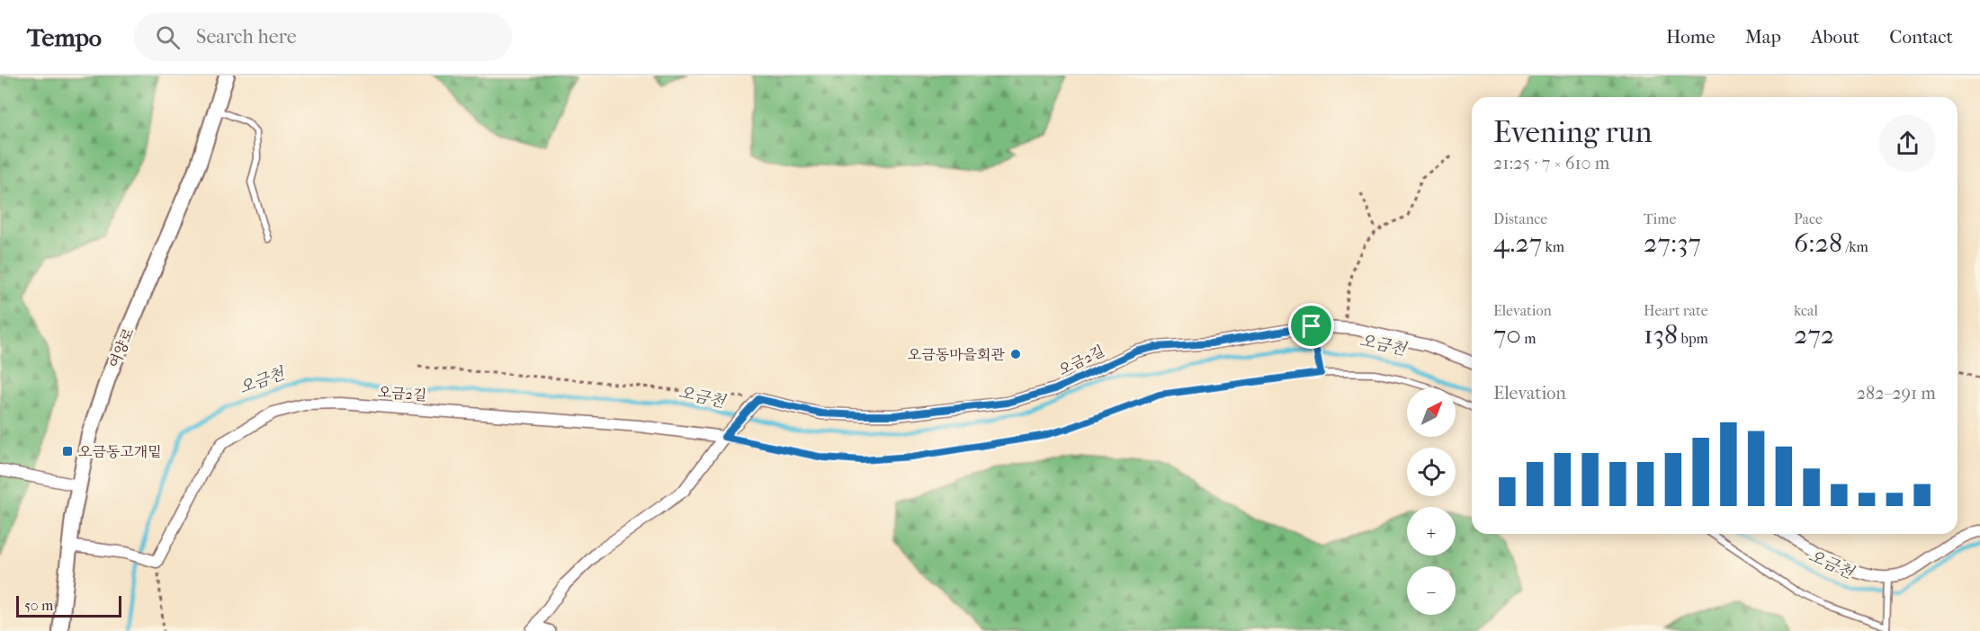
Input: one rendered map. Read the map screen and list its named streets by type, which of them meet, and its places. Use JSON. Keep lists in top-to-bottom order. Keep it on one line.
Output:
{"streets":{"street":["여양로","오금2길"]},"water":["오금천"],"places":{"other":["오금동마을회관"],"transit":["오금동고개밑"]},"scale_bar":"50 m","north":"top right","page":{"header":"Tempo","search":"Search here","nav":["Home","Map","About","Contact"],"heading":["Evening run","21:25 · 7 × 610 m"],"stats":[["Distance","4.27 km"],["Time","27:37"],["Pace","6:28 /km"],["Elevation","70 m"],["Heart rate","138 bpm"],["kcal","272"]],"chart":["Elevation","282–291 m"],"map_buttons":["+","−"],"scale":"50 m"}}
